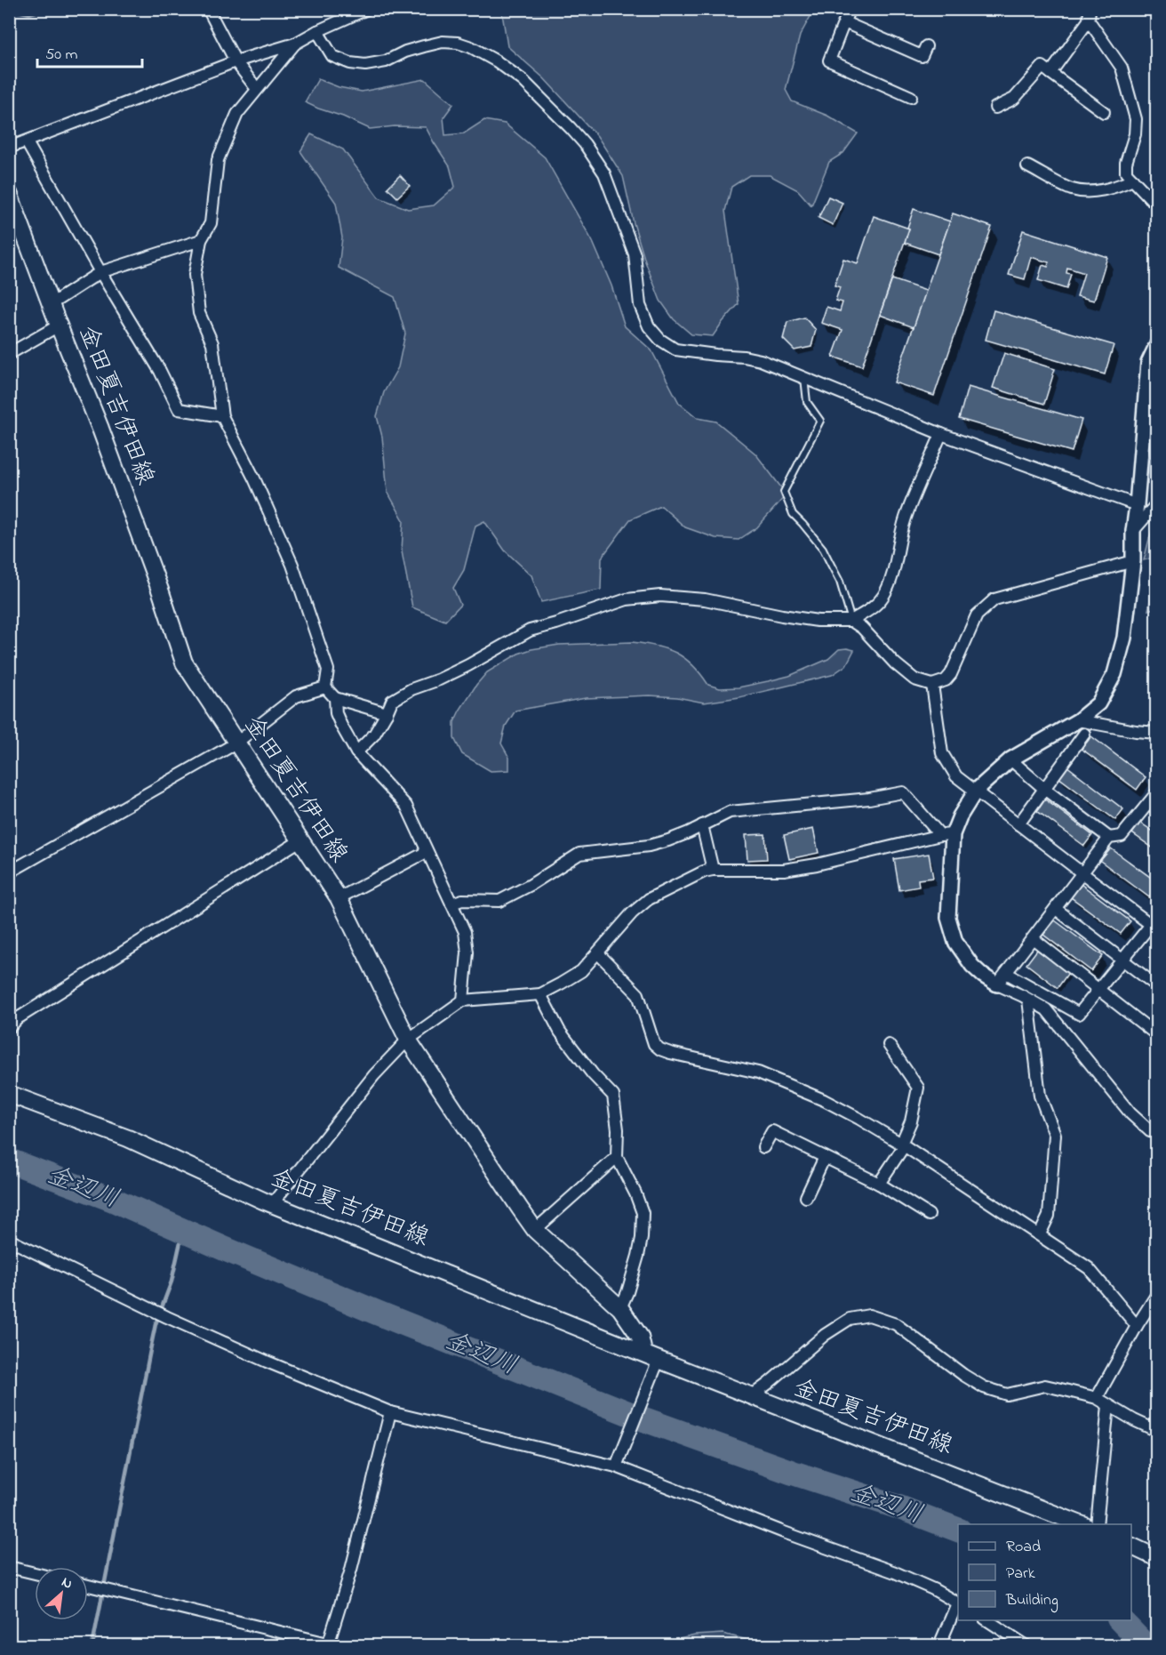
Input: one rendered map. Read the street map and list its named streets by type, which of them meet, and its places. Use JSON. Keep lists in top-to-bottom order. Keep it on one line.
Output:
{"streets":{"main road":["金田夏吉伊田線"]},"water":["金辺川"],"legend":["Road","Park","Building"],"scale_bar":"50 m","north":"top right"}
